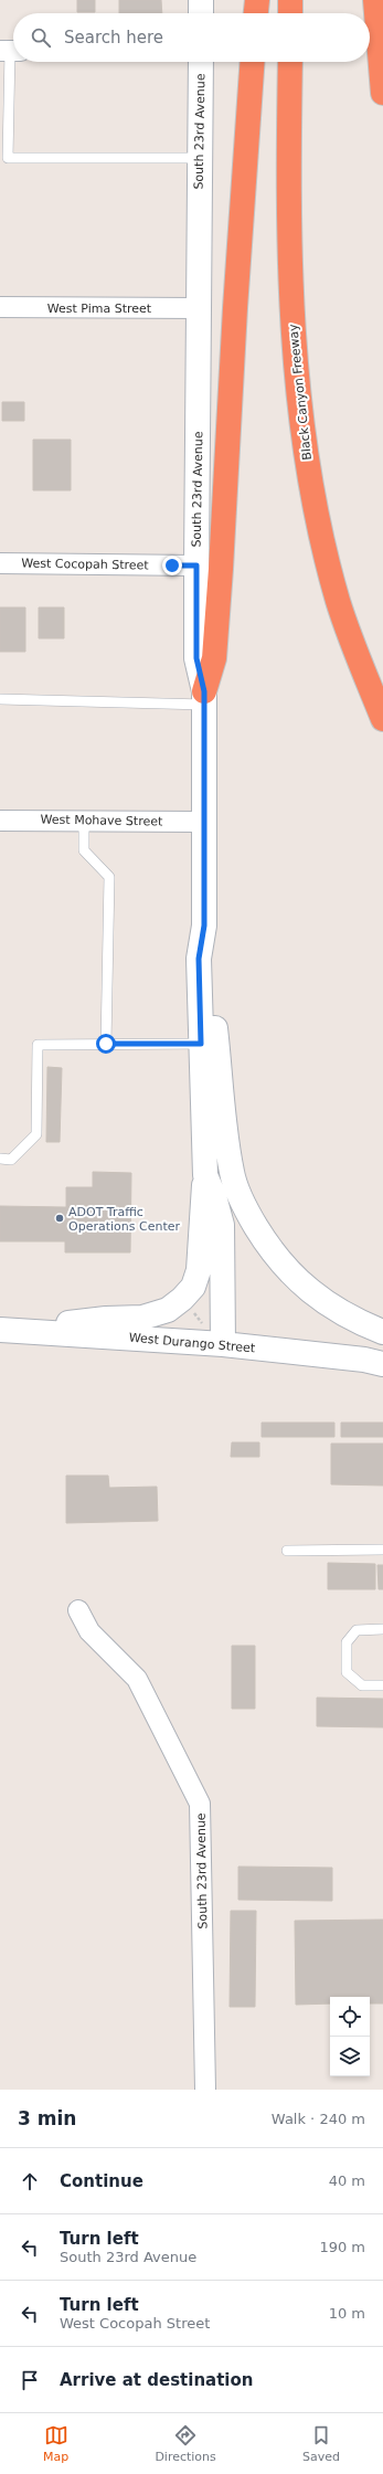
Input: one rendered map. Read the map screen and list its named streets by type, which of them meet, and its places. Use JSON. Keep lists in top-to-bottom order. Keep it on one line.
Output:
{"streets":{"highway":["Black Canyon Freeway"],"main road":["South 23rd Avenue","West Durango Street"],"street":["West Pima Street","West Cocopah Street","West Mohave Street"]},"crossings":[["South 23rd Avenue","West Pima Street"],["South 23rd Avenue","West Cocopah Street"],["South 23rd Avenue","West Mohave Street"],["South 23rd Avenue","West Durango Street"]],"places":["ADOT Traffic Operations Center"],"page":{"search":"Search here","heading":["3 min","Walk · 240 m"],"list":[["Continue","40 m"],["Turn left","South 23rd Avenue","190 m"],["Turn left","West Cocopah Street","10 m"],"Arrive at destination"],"nav":["Map","Directions","Saved"]}}
